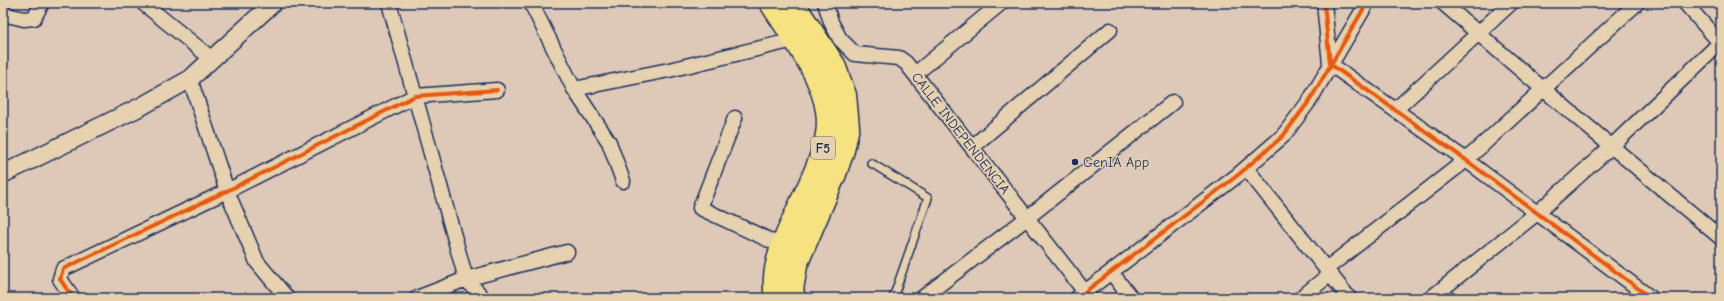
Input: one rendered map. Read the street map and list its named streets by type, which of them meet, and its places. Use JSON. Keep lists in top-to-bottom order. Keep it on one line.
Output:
{"streets":{"highway":["F5"],"street":["CALLE INDEPENDENCIA"]},"places":["GenIA App"]}
